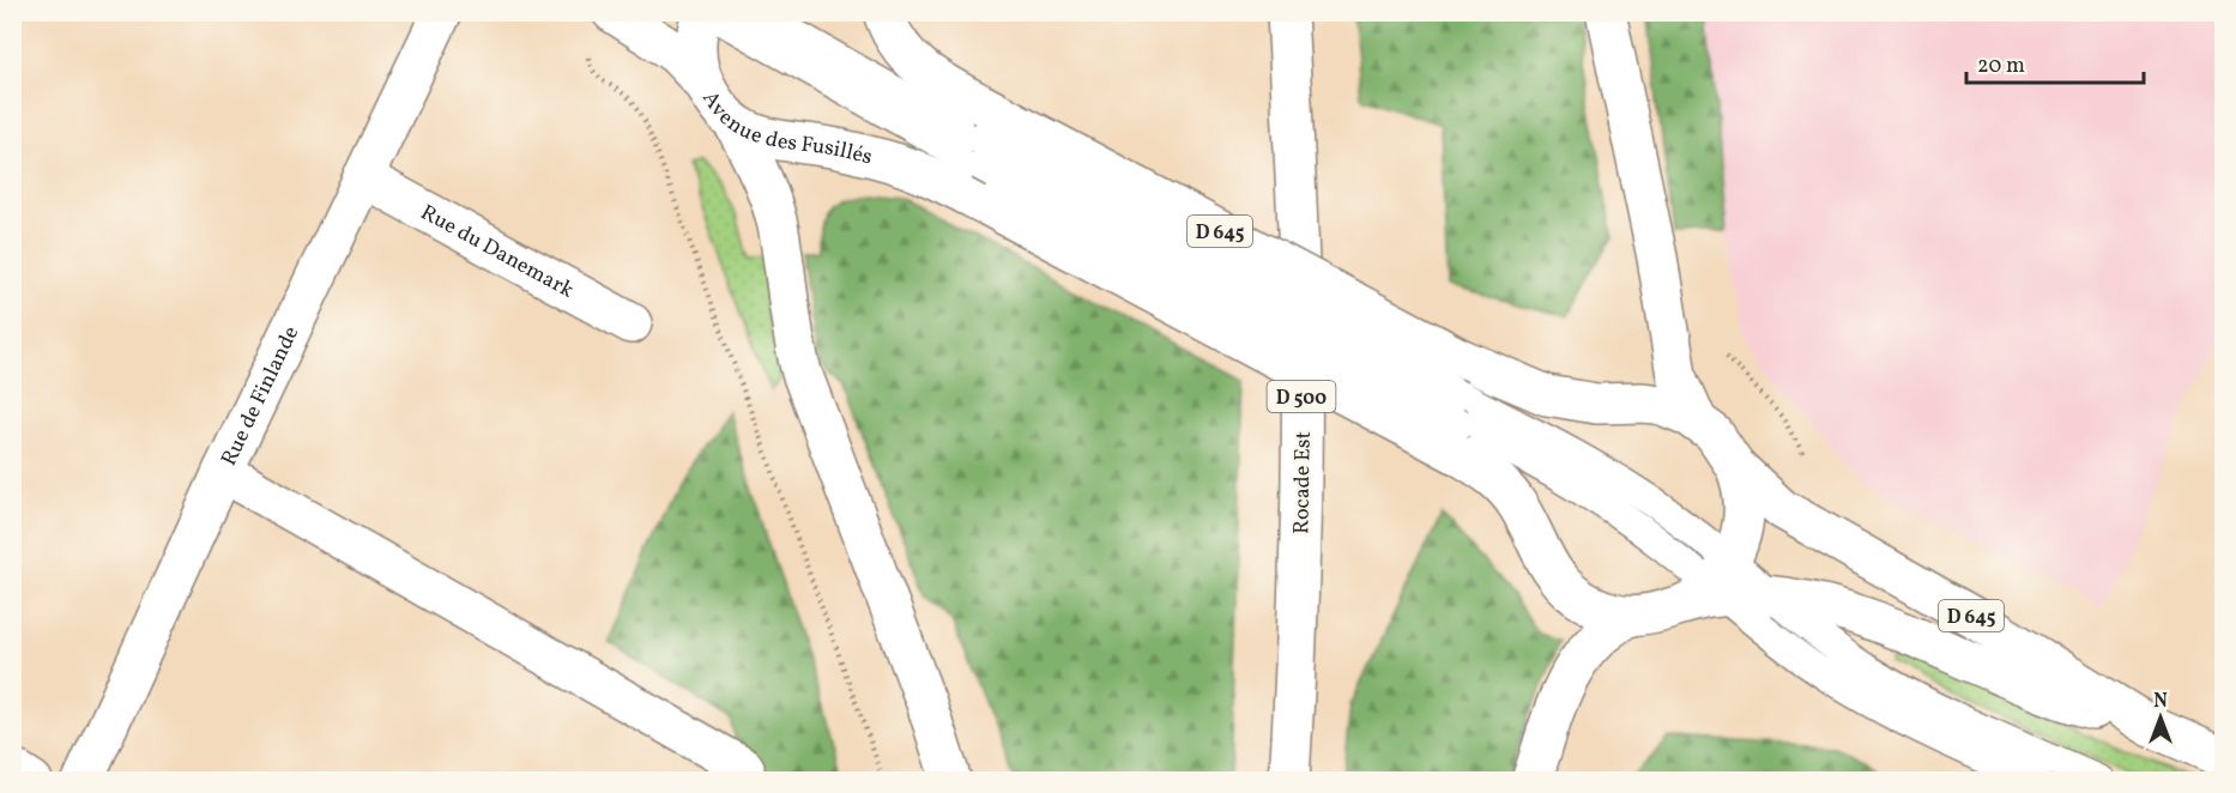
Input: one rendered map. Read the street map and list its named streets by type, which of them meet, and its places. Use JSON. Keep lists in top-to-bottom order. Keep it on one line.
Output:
{"streets":{"main road":["Avenue des Fusillés","D 645","Rue du Danemark","Rue de Finlande","D 500","Rocade Est"]},"crossings":[["Avenue des Fusillés","D 645"],["Rue du Danemark","Rue de Finlande"]],"scale_bar":"20 m","north":"top"}
